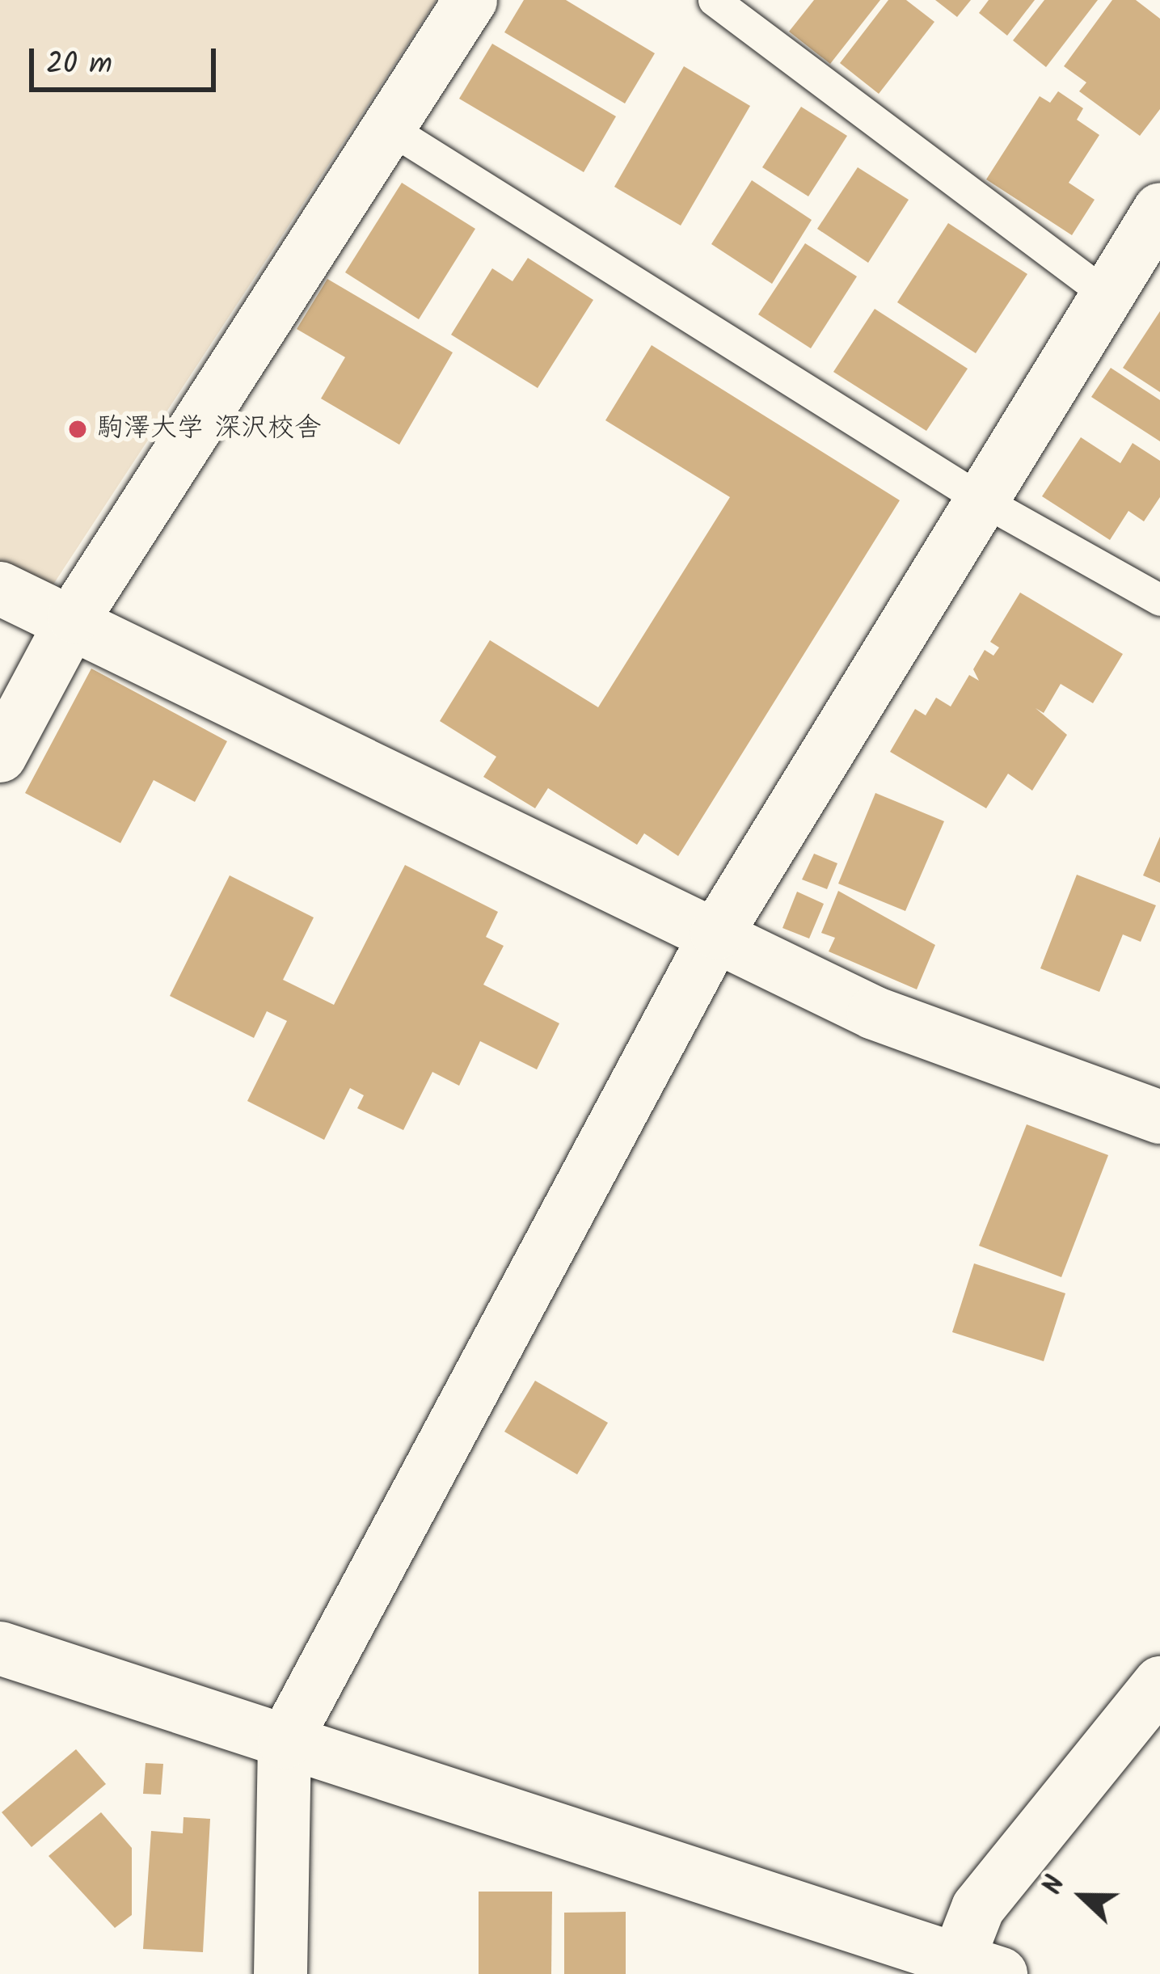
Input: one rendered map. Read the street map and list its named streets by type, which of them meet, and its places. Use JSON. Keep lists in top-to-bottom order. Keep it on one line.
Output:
{"places":["駒澤大学 深沢校舎"],"scale_bar":"20 m","north":"left"}
